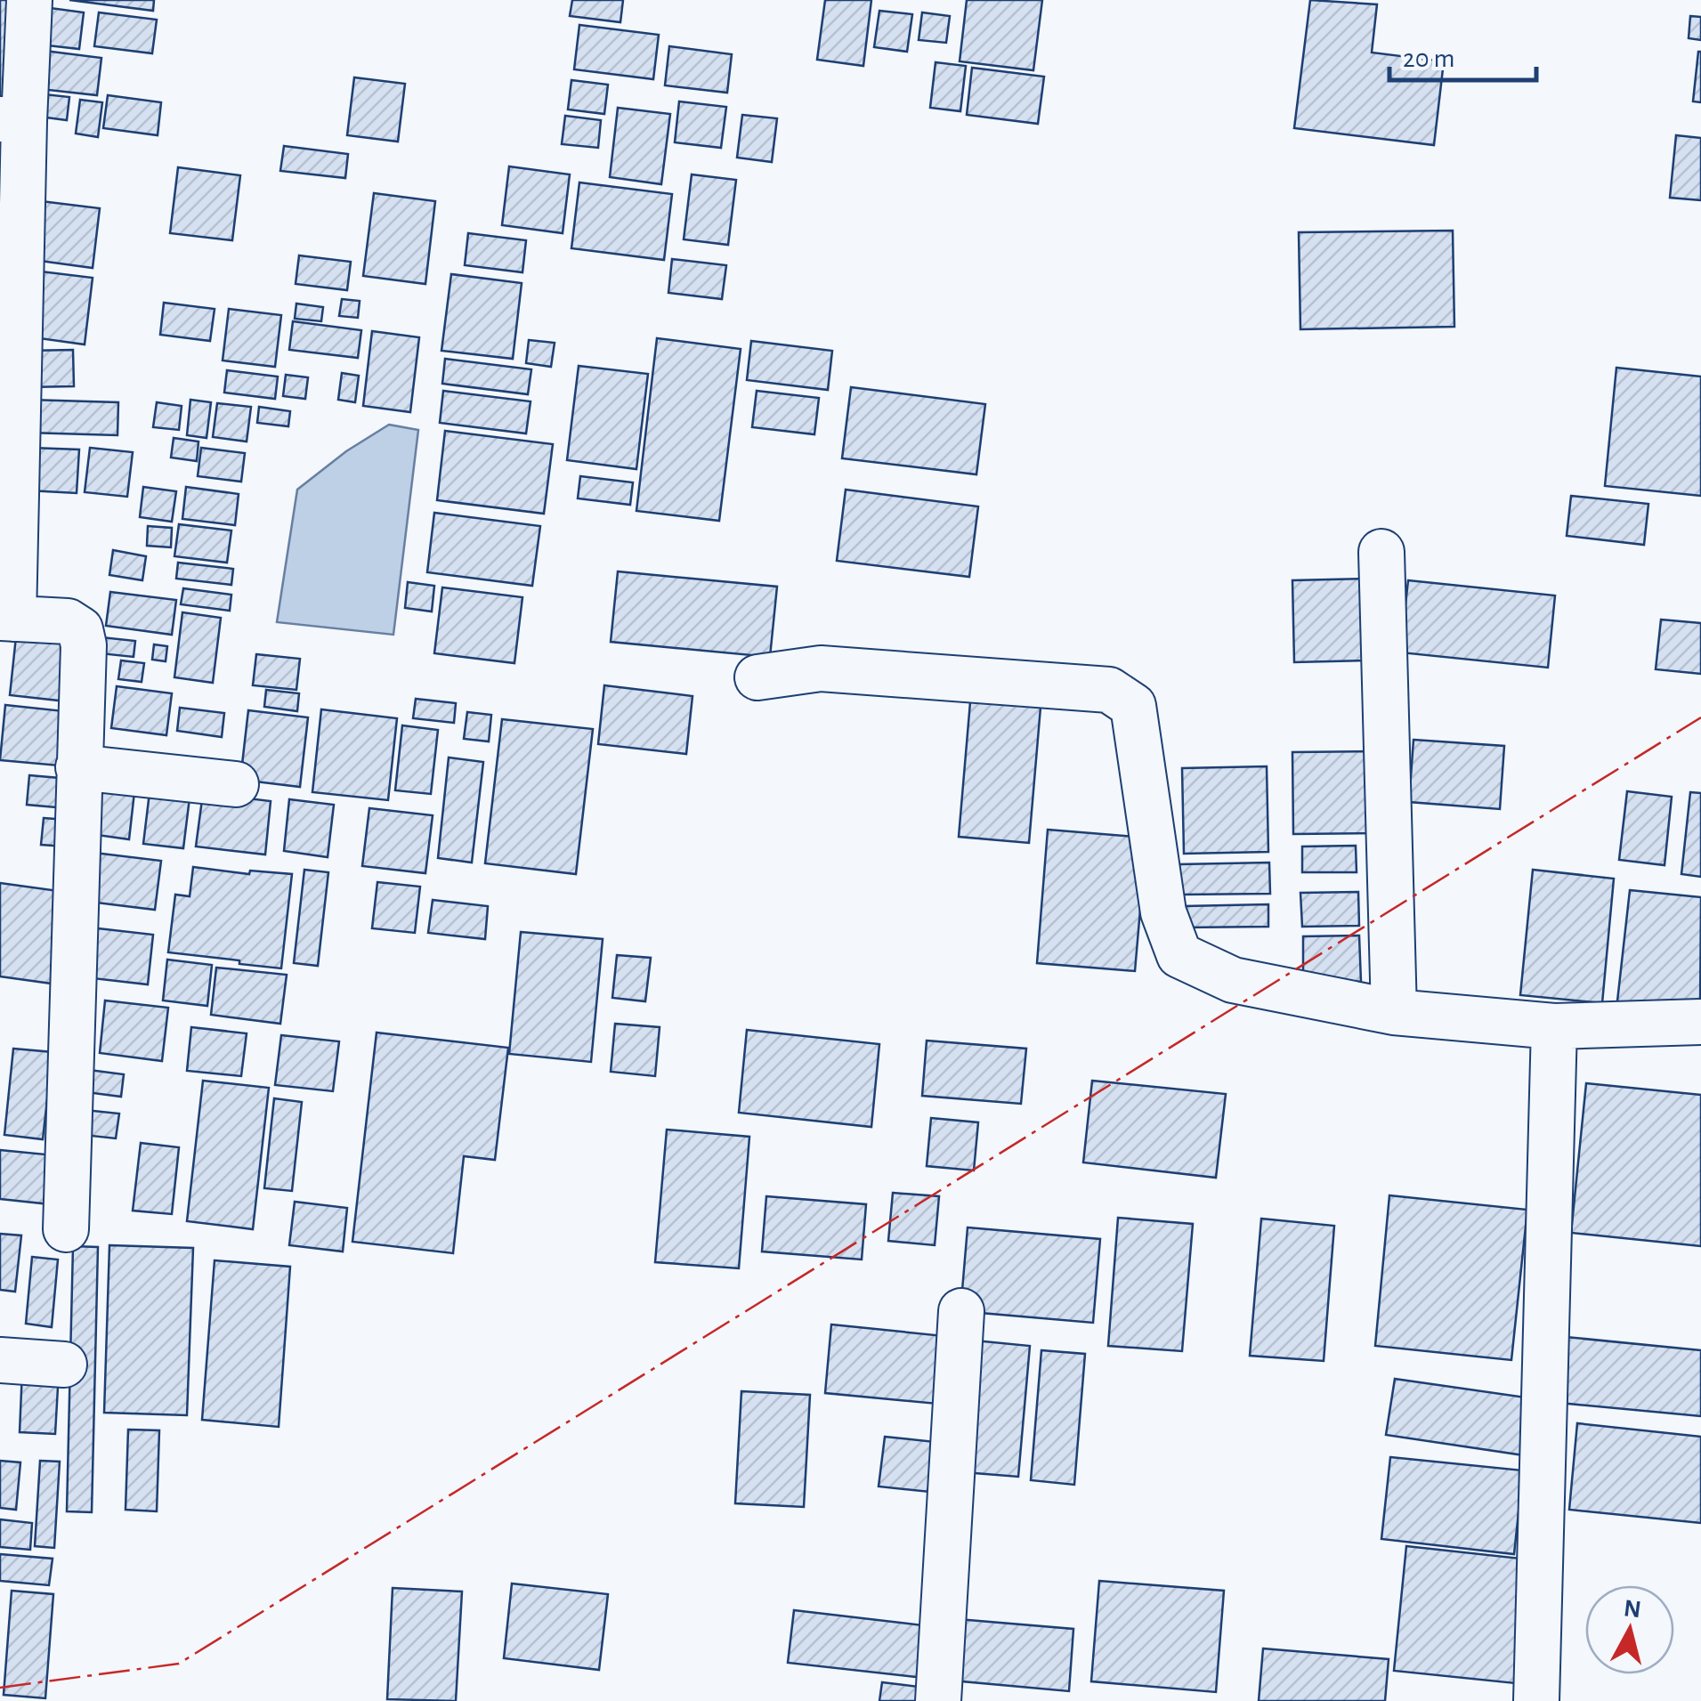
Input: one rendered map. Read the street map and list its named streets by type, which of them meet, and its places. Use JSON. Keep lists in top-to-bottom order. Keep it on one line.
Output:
{"scale_bar":"20 m","north":"top"}
